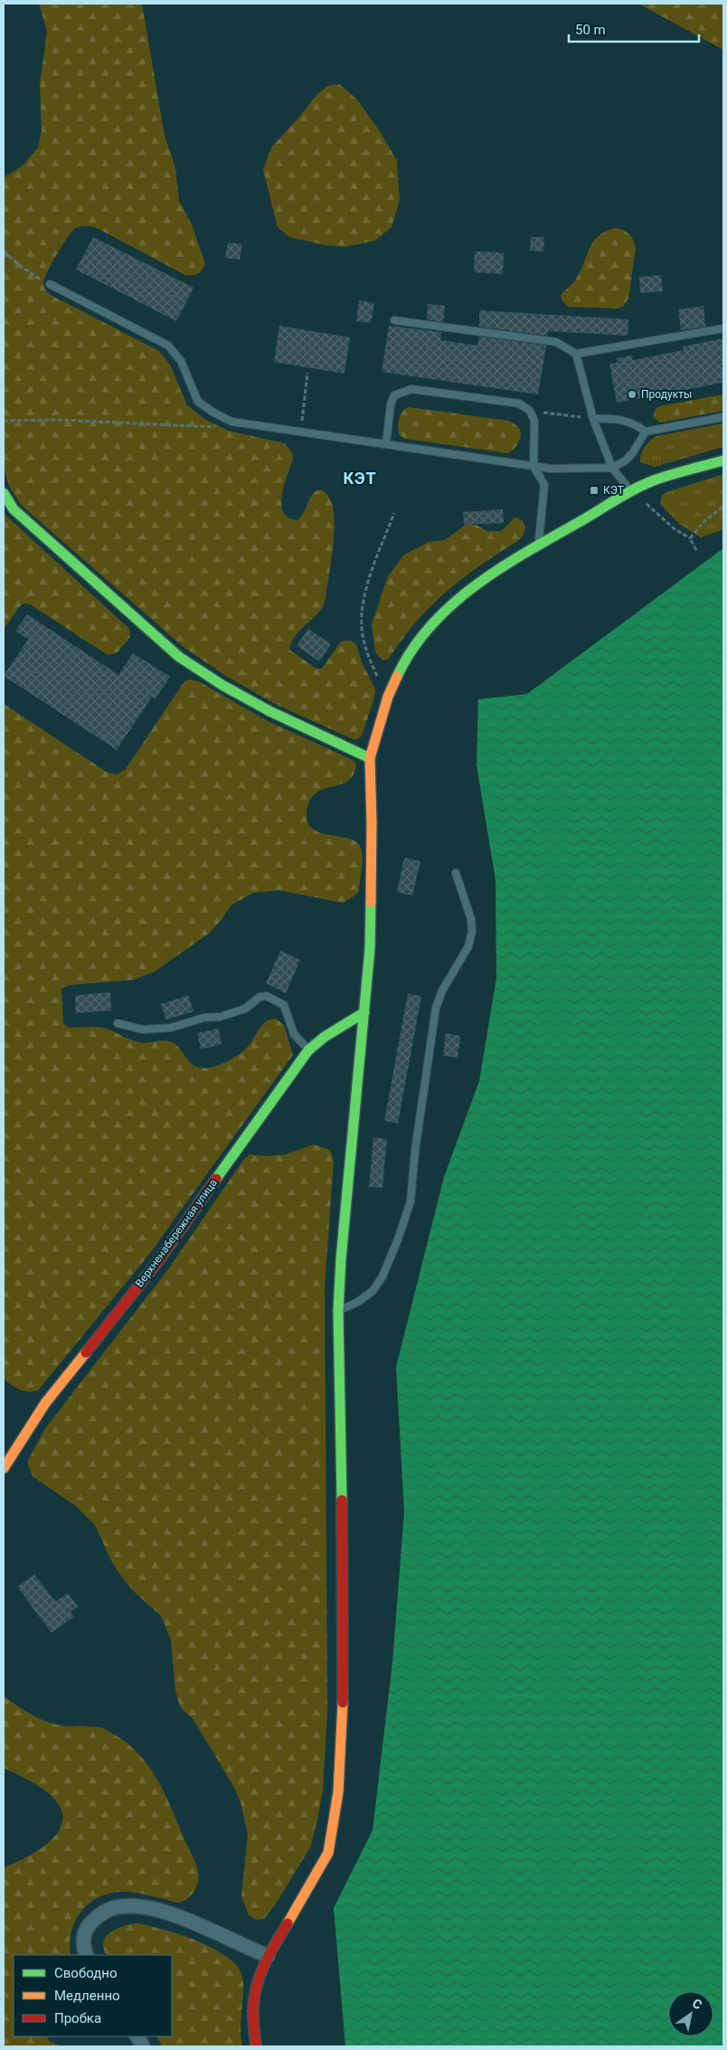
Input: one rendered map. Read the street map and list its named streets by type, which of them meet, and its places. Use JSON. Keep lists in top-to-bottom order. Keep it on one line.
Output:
{"streets":{"main road":["Верхненабережная улица"]},"districts":["КЭТ"],"places":{"other":["Продукты"],"transit":["КЭТ"]},"legend":["Свободно","Медленно","Пробка"],"scale_bar":"50 m","north":"top right"}
